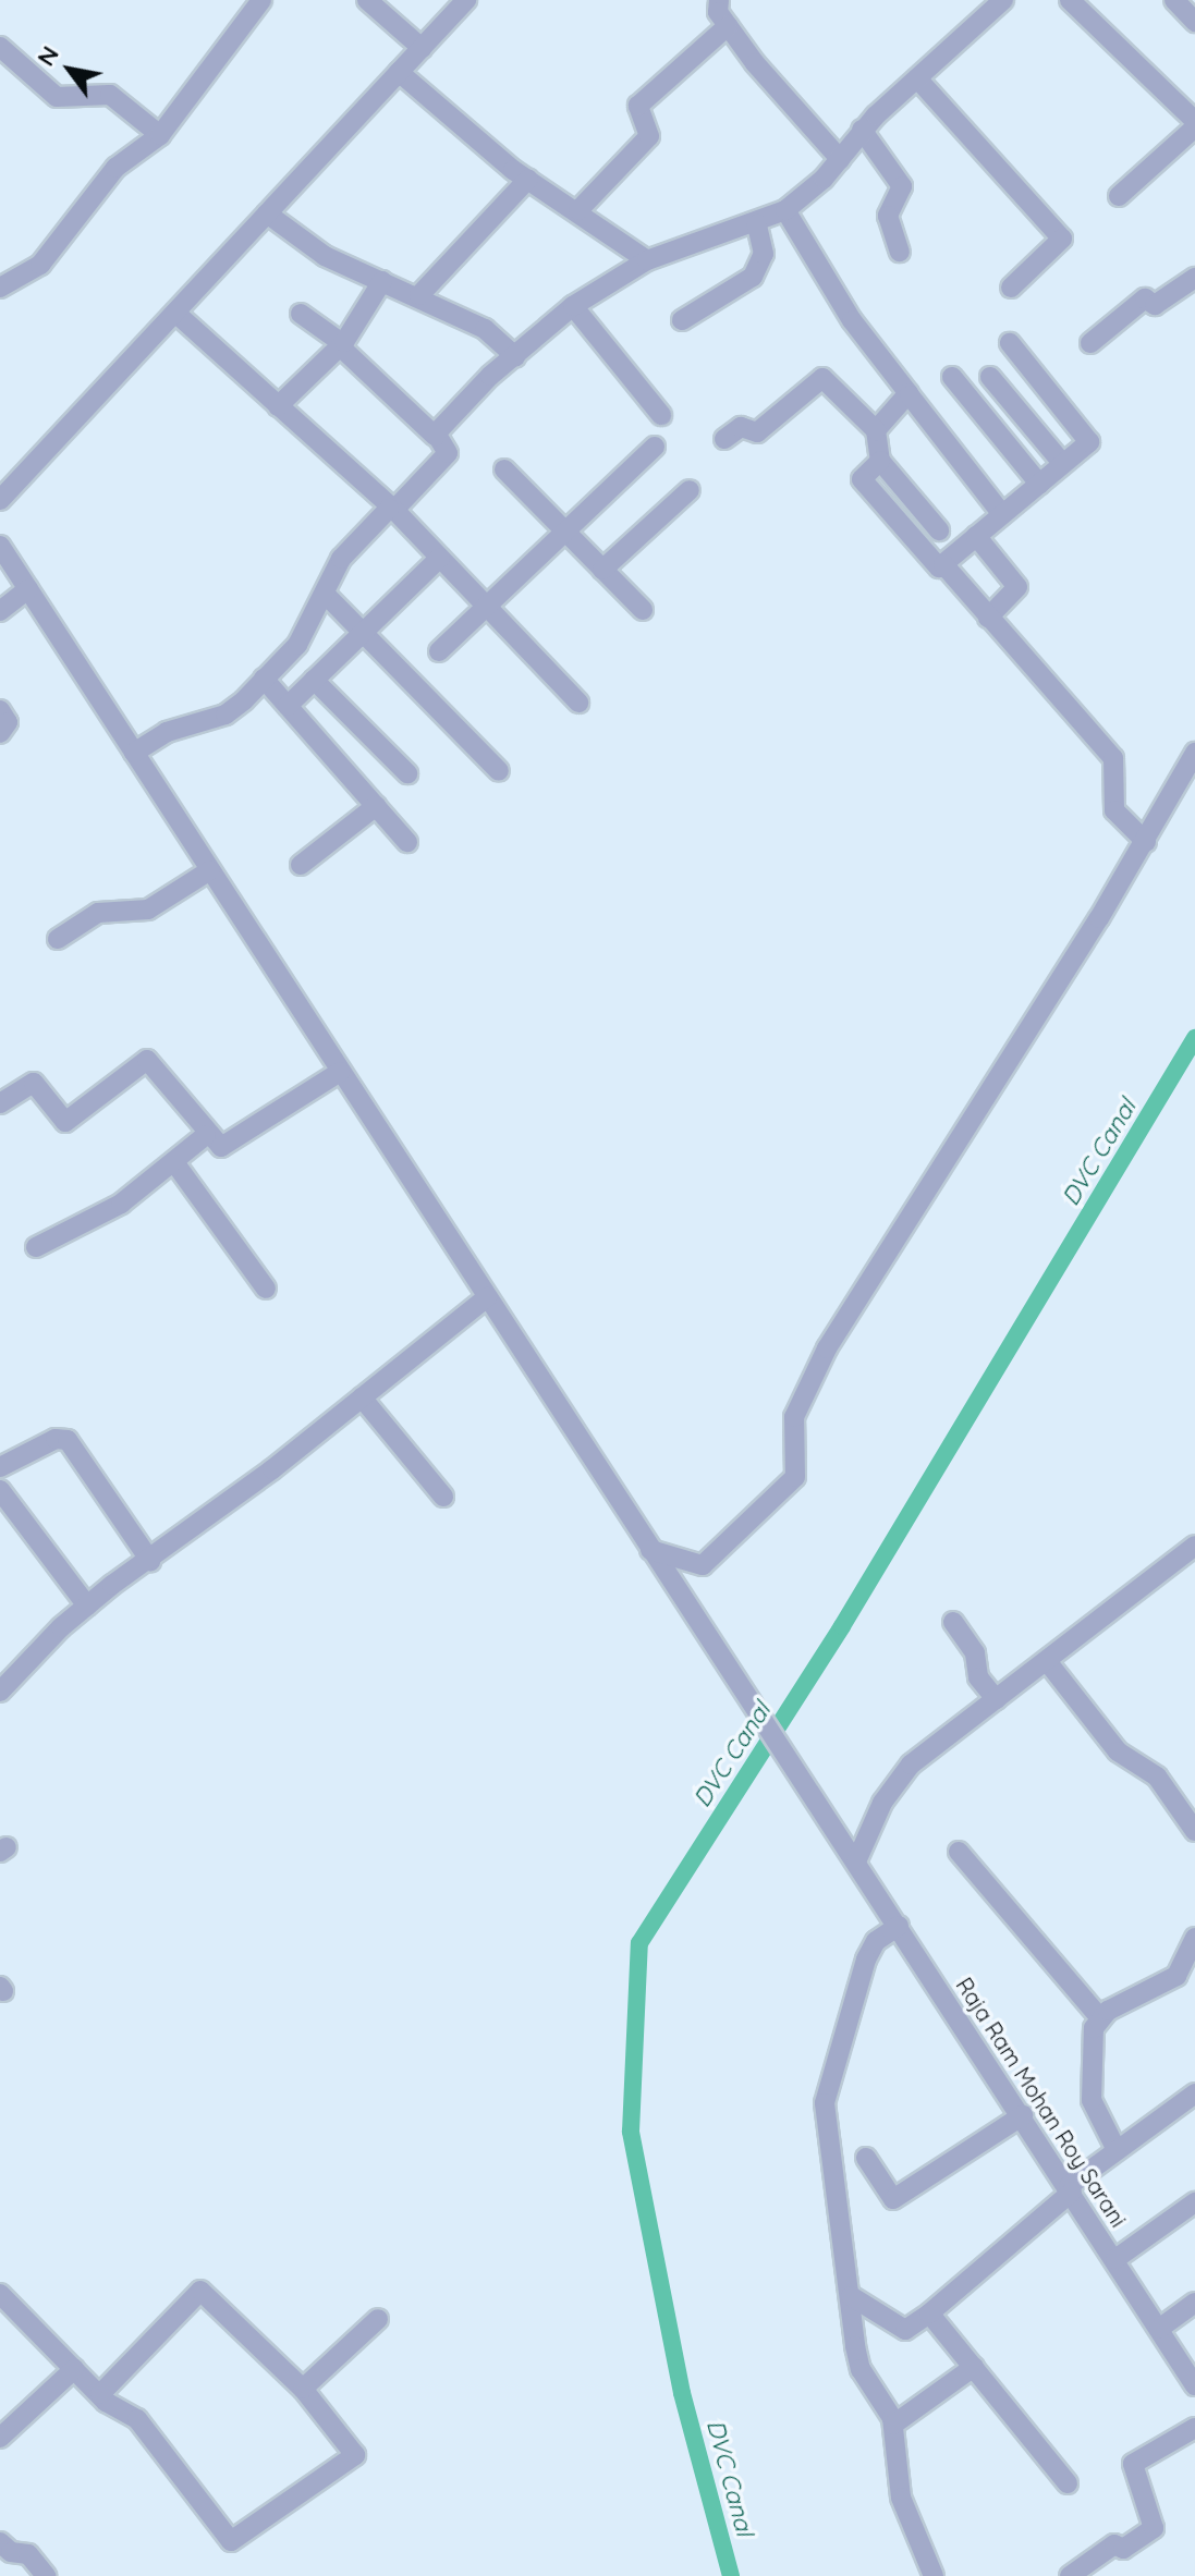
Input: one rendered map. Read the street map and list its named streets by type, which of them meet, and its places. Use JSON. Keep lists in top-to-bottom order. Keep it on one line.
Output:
{"streets":{"street":["Raja Ram Mohan Roy Sarani"]},"water":["DVC Canal"],"north":"top left"}
